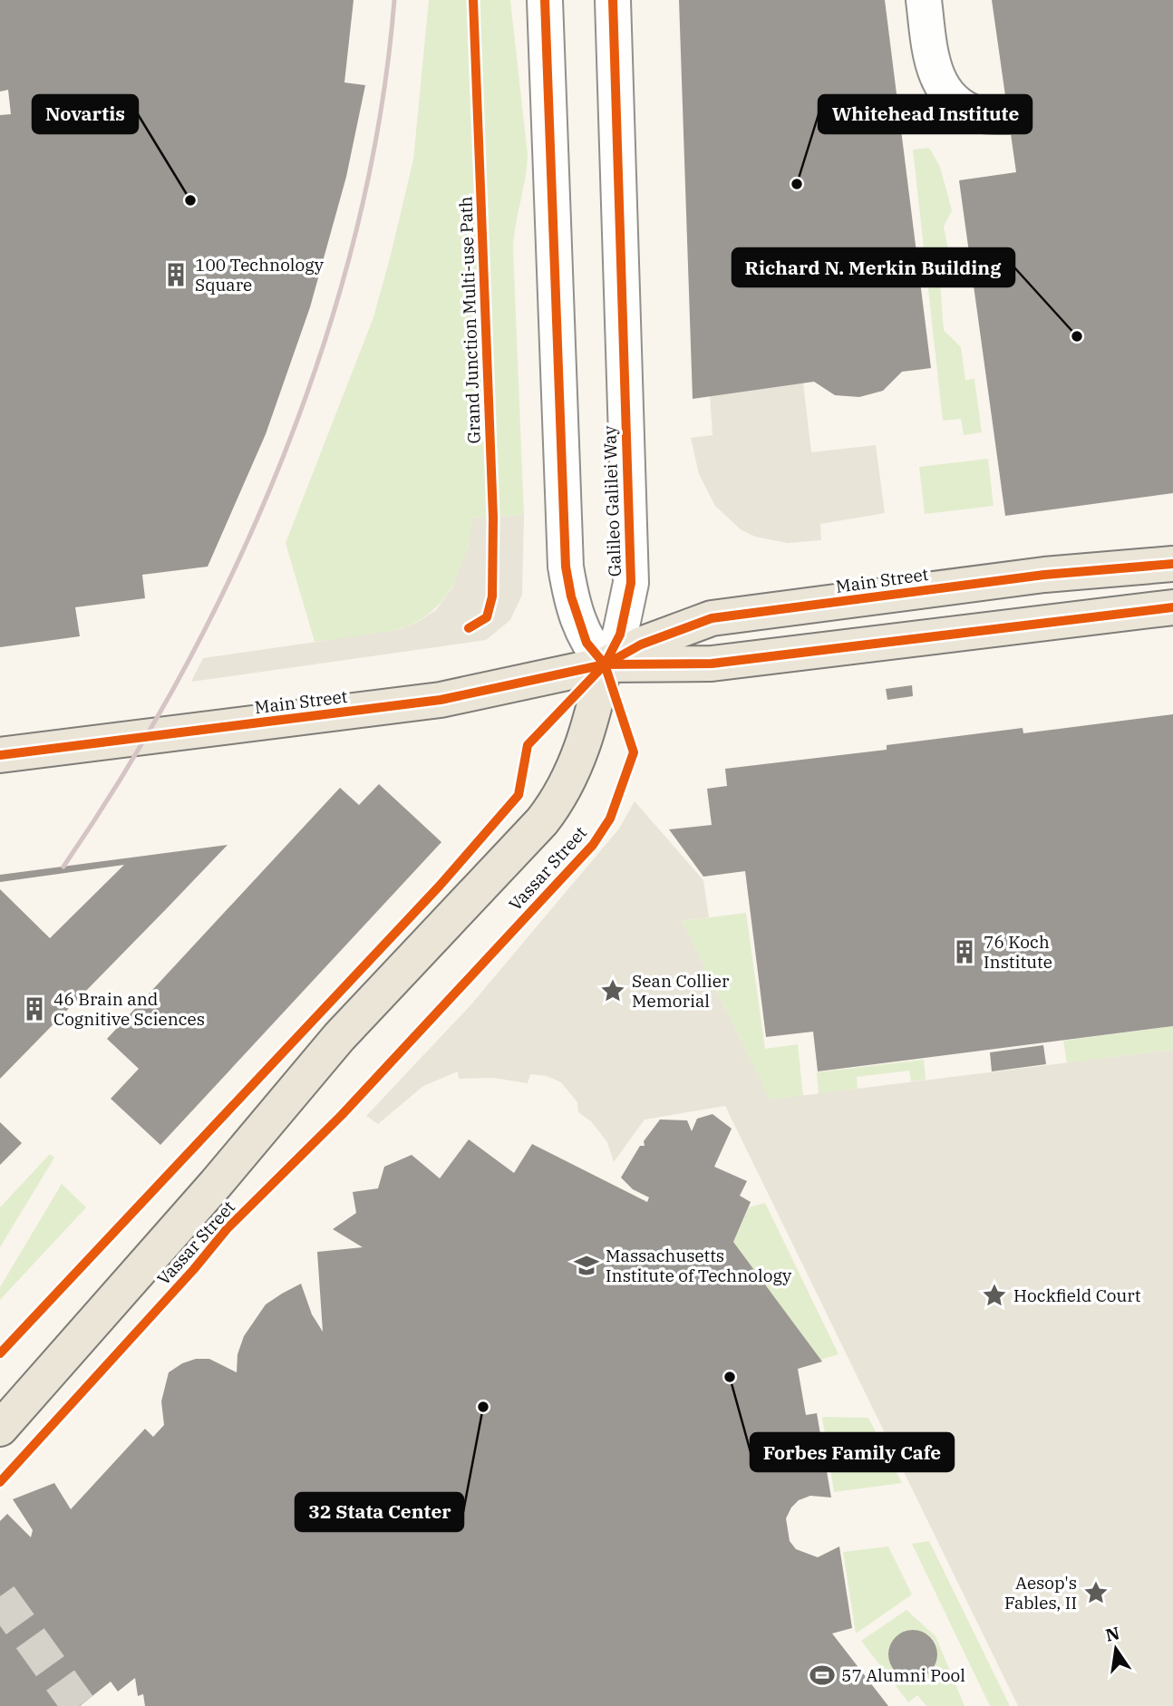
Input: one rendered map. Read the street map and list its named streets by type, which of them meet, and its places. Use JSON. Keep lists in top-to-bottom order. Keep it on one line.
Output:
{"streets":{"main road":["Main Street","Vassar Street"],"street":["Galileo Galilei Way"],"cycle path":["Grand Junction Multi-use Path"]},"crossings":[["Galileo Galilei Way","Main Street"],["Galileo Galilei Way","Vassar Street"],["Main Street","Vassar Street"]],"places":{"other":["Whitehead Institute","Novartis","Richard N. Merkin Building","Forbes Family Cafe","32 Stata Center"],"building":["100 Technology Square","76 Koch Institute","46 Brain and Cognitive Sciences"],"place":["Sean Collier Memorial","Hockfield Court","Aesop's Fables, II"],"school or university":["Massachusetts Institute of Technology"],"sports":["57 Alumni Pool"]},"north":"top"}
